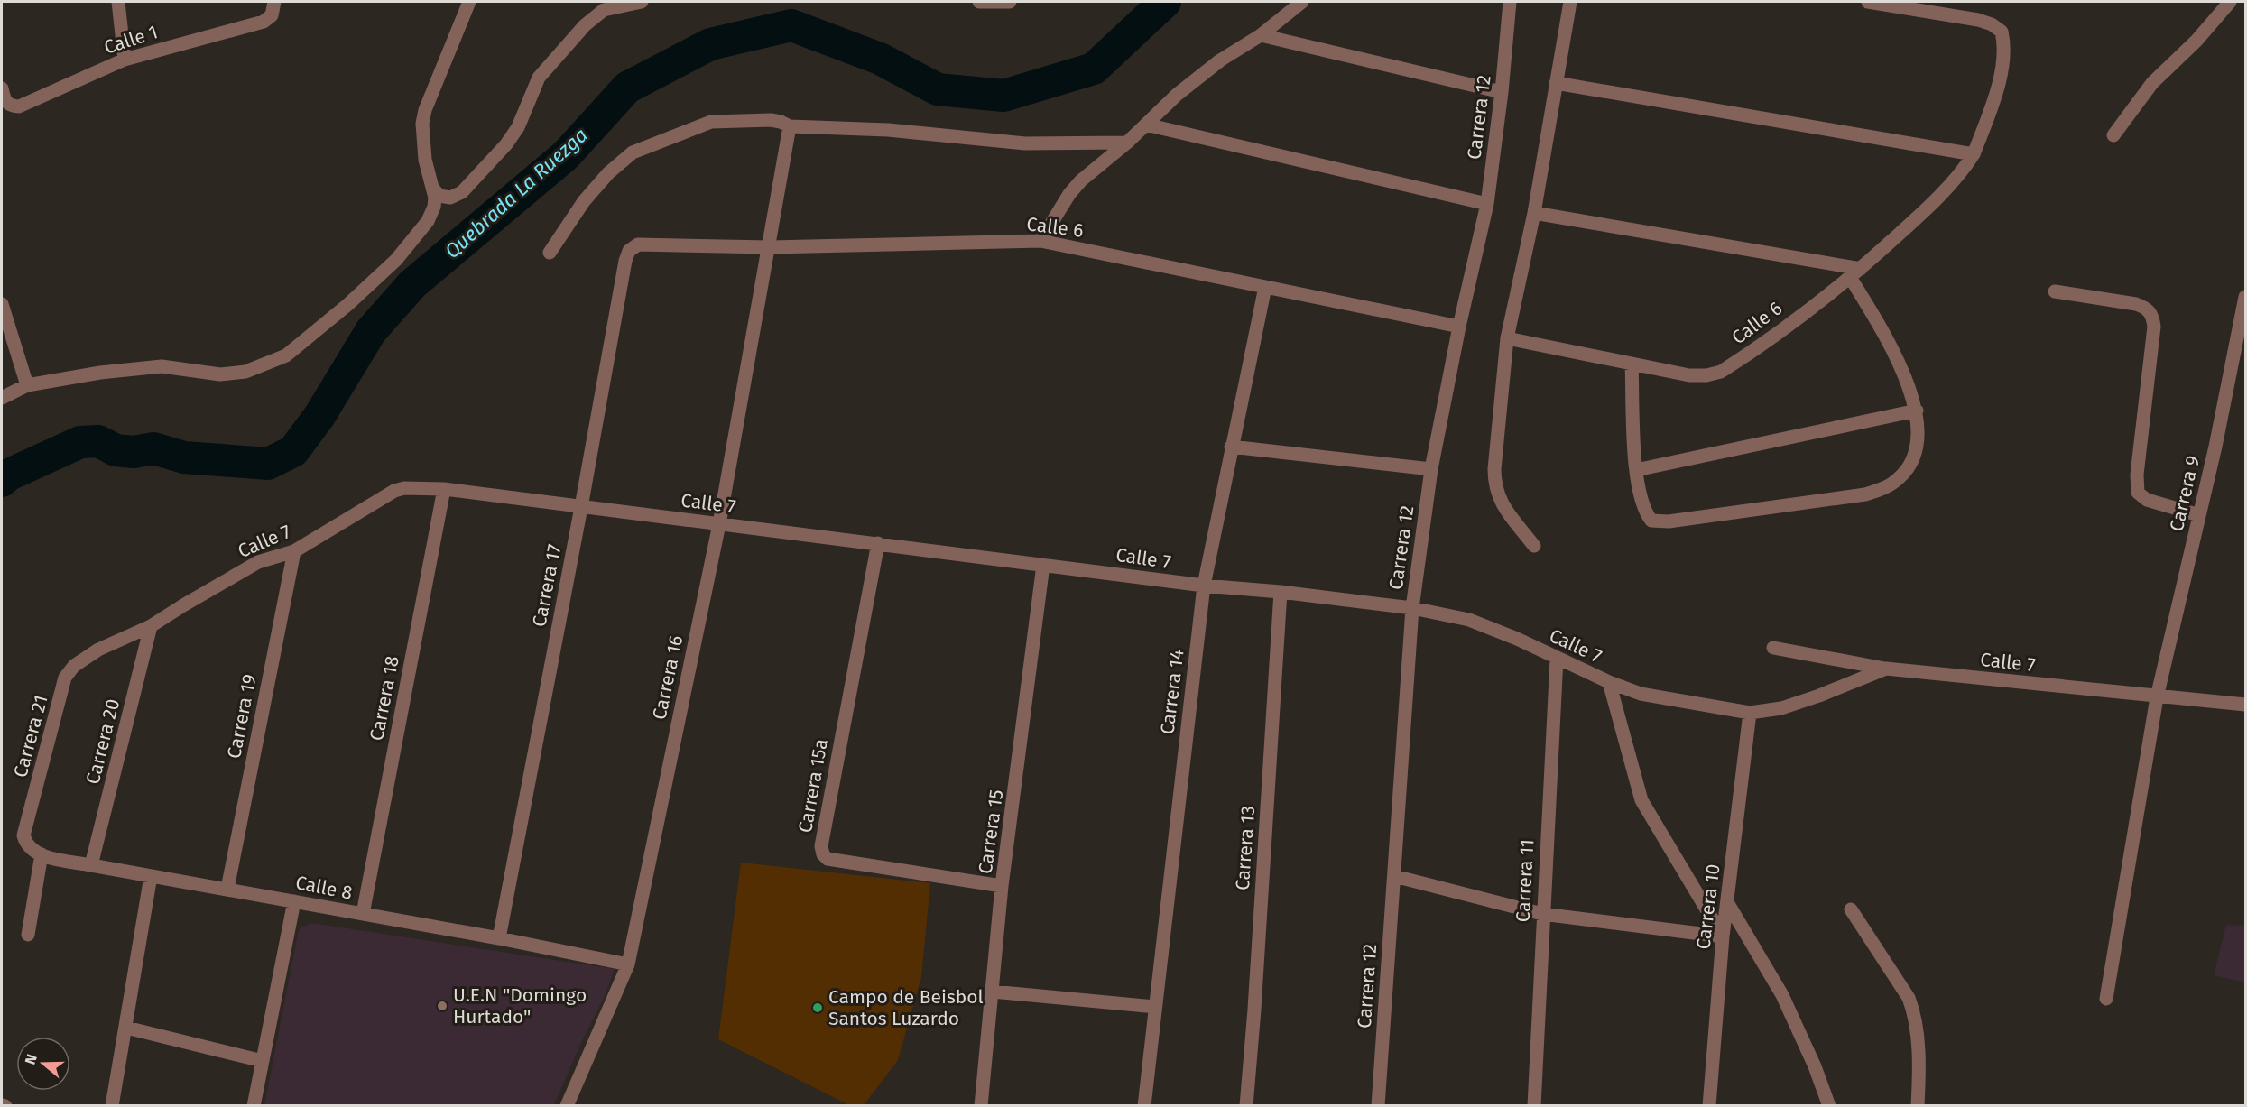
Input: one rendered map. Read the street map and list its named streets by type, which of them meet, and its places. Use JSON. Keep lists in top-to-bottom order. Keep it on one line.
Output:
{"streets":{"street":["Calle 1","Carrera 12","Calle 6","Carrera 9","Calle 7","Carrera 17","Carrera 16","Carrera 14","Carrera 18","Carrera 19","Carrera 21","Carrera 20","Carrera 15a","Carrera 15","Carrera 13","Carrera 11","Calle 8","Carrera 10"]},"crossings":[["Carrera 12","Calle 6"],["Carrera 12","Calle 7"],["Calle 6","Carrera 17"],["Calle 6","Carrera 16"],["Calle 6","Carrera 14"],["Carrera 9","Calle 7"],["Calle 7","Carrera 17"],["Calle 7","Carrera 16"],["Calle 7","Carrera 14"],["Calle 7","Carrera 18"],["Calle 7","Carrera 19"],["Calle 7","Carrera 21"],["Calle 7","Carrera 20"],["Calle 7","Carrera 15a"],["Calle 7","Carrera 15"],["Calle 7","Carrera 13"],["Calle 7","Carrera 11"],["Calle 7","Carrera 10"],["Carrera 17","Calle 8"],["Carrera 16","Calle 8"],["Carrera 18","Calle 8"],["Carrera 19","Calle 8"],["Carrera 21","Calle 8"],["Carrera 20","Calle 8"],["Carrera 15a","Carrera 15"]],"water":["Quebrada La Ruezga"],"places":["U.E.N \"Domingo Hurtado\"","Campo de Beisbol Santos Luzardo"],"north":"left"}
